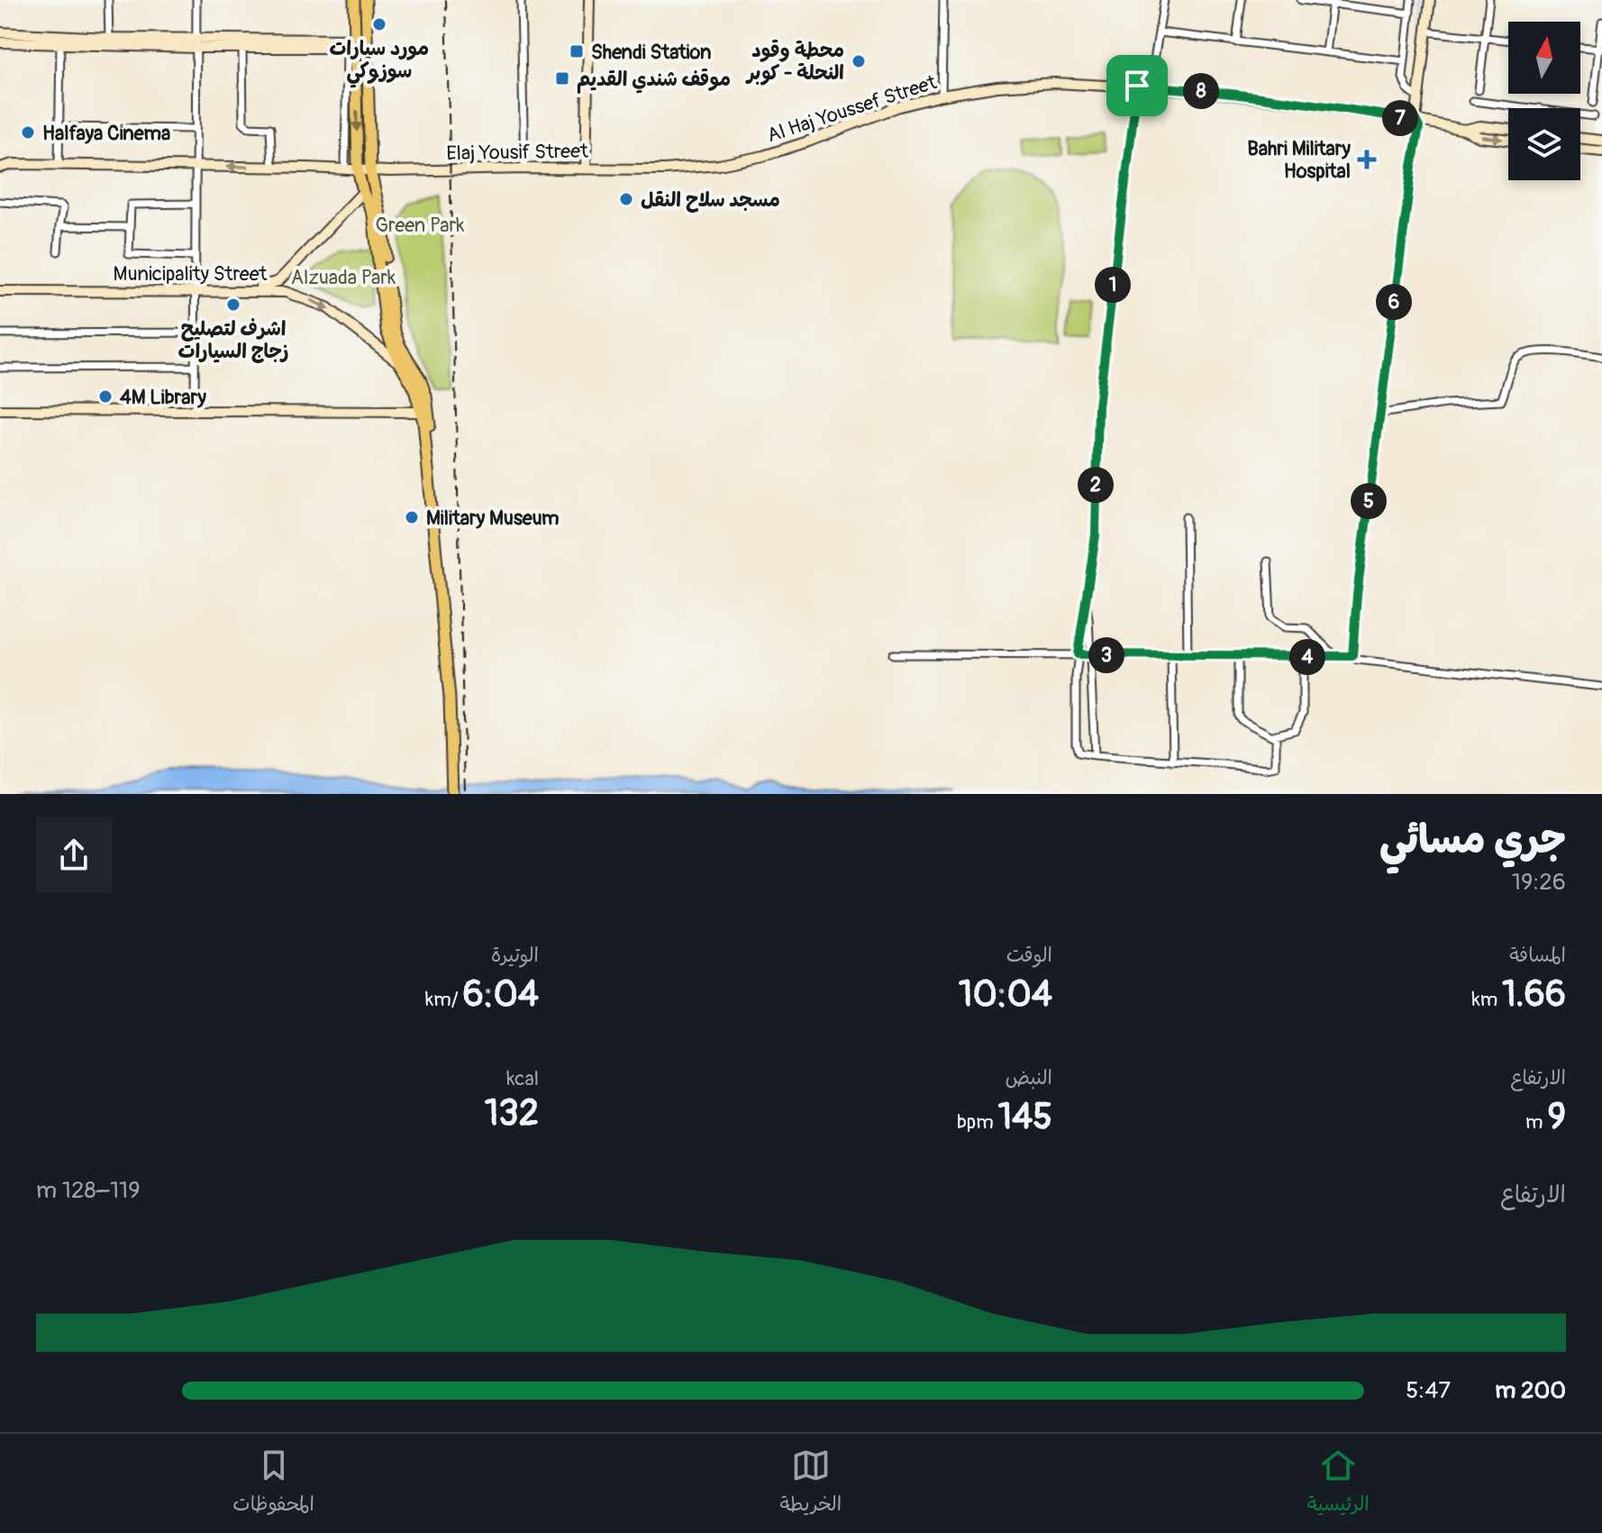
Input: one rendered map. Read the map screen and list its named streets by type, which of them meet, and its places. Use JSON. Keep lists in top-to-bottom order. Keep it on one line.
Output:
{"streets":{"main road":["Al Haj Youssef Street","Elaj Yousif Street","Municipality Street"]},"crossings":[["Al Haj Youssef Street","Elaj Yousif Street"]],"one_way":["Municipality Street"],"parks":["Green Park","Alzuada Park"],"places":{"other":["مورد سيارات سوزوكي","محطة وقود النحلة - كوبر","Halfaya Cinema","مسجد سلاح النقل","اشرف لتصليح زجاج السيارات","4M Library","Military Museum"],"transit":["Shendi Station","موقف شندي القديم"],"health":["Bahri Military Hospital"]},"north":"top","page":{"pins":["8","7","1","6","2","5","3","4"],"heading":["جري مسائي","19:26"],"stats":[["المسافة","1.66 km"],["الوقت","10:04"],["الوتيرة","6:04 /km"],["الارتفاع","9 m"],["النبض","145 bpm"],["kcal","132"]],"chart":["الارتفاع","119–128 m"],"list":[{"name":"200 m","note":"5:47"}],"tabs":["الرئيسية","الخريطة","المحفوظات"]}}
